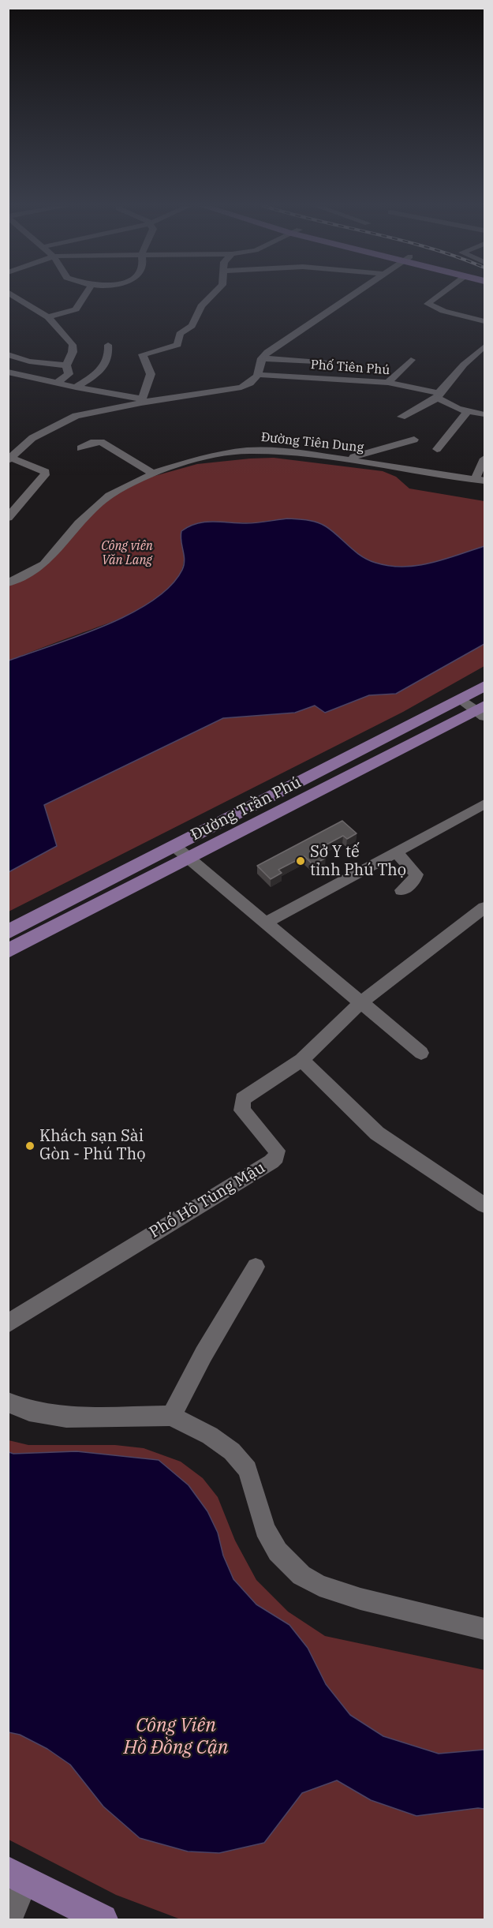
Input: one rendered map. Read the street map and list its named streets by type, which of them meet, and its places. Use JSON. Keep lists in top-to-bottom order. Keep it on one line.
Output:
{"streets":{"main road":["Đường Trần Phú"],"street":["Phố Tiên Phú","Đường Tiên Dung","Phố Hồ Tùng Mậu"]},"parks":["Công viên Văn Lang","Công Viên Hồ Đồng Cận"],"places":["Sở Y tế tỉnh Phú Thọ","Khách sạn Sài Gòn - Phú Thọ"]}
